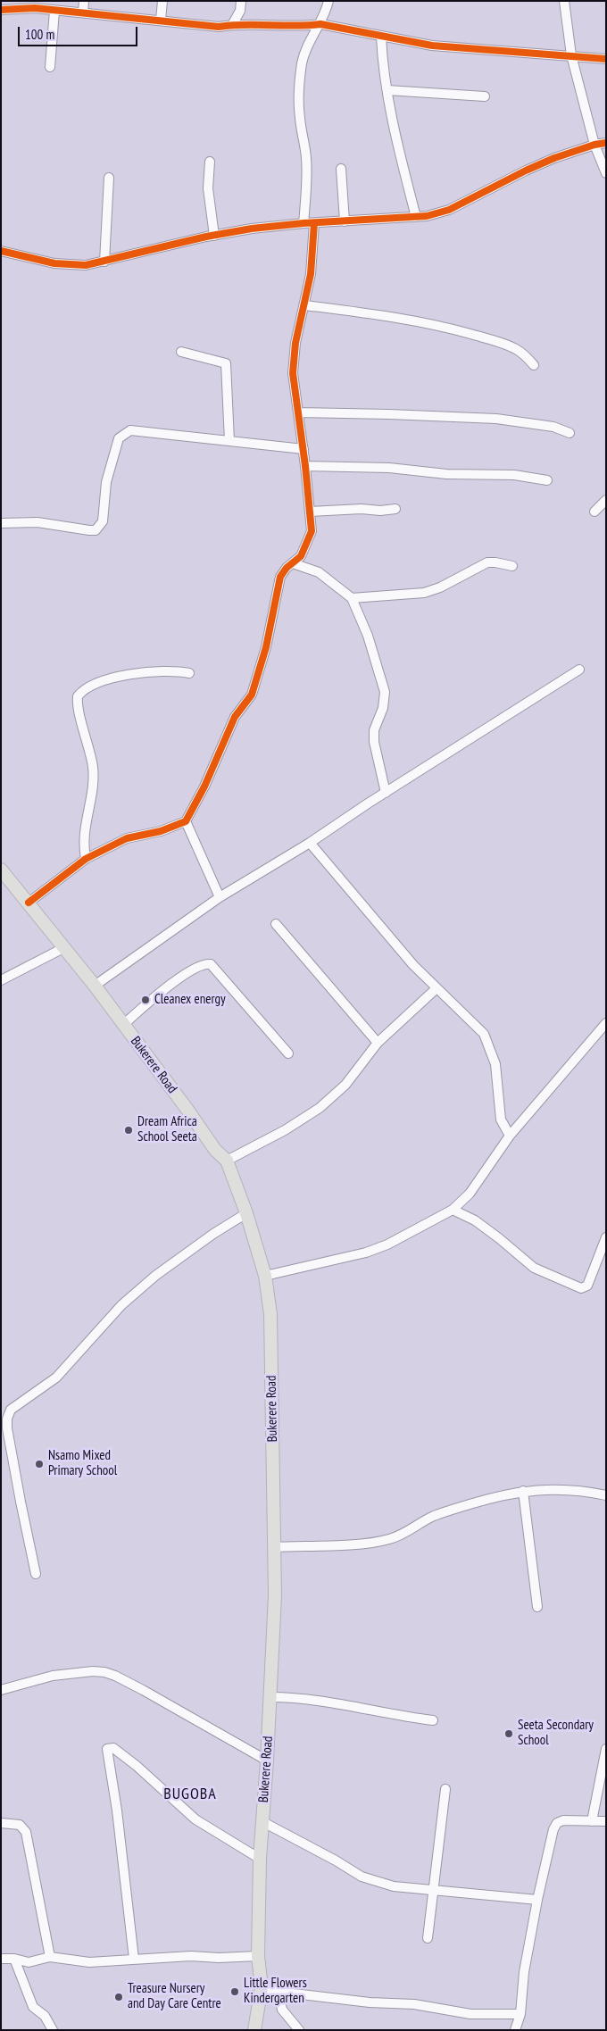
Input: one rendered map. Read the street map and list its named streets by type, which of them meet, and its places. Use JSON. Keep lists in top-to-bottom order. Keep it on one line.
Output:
{"streets":{"main road":["Bukerere Road"]},"districts":["BUGOBA"],"places":["Cleanex energy","Dream Africa School Seeta","Nsamo Mixed Primary School","Seeta Secondary School","Little Flowers Kindergarten","Treasure Nursery and Day Care Centre"],"scale_bar":"100 m"}
